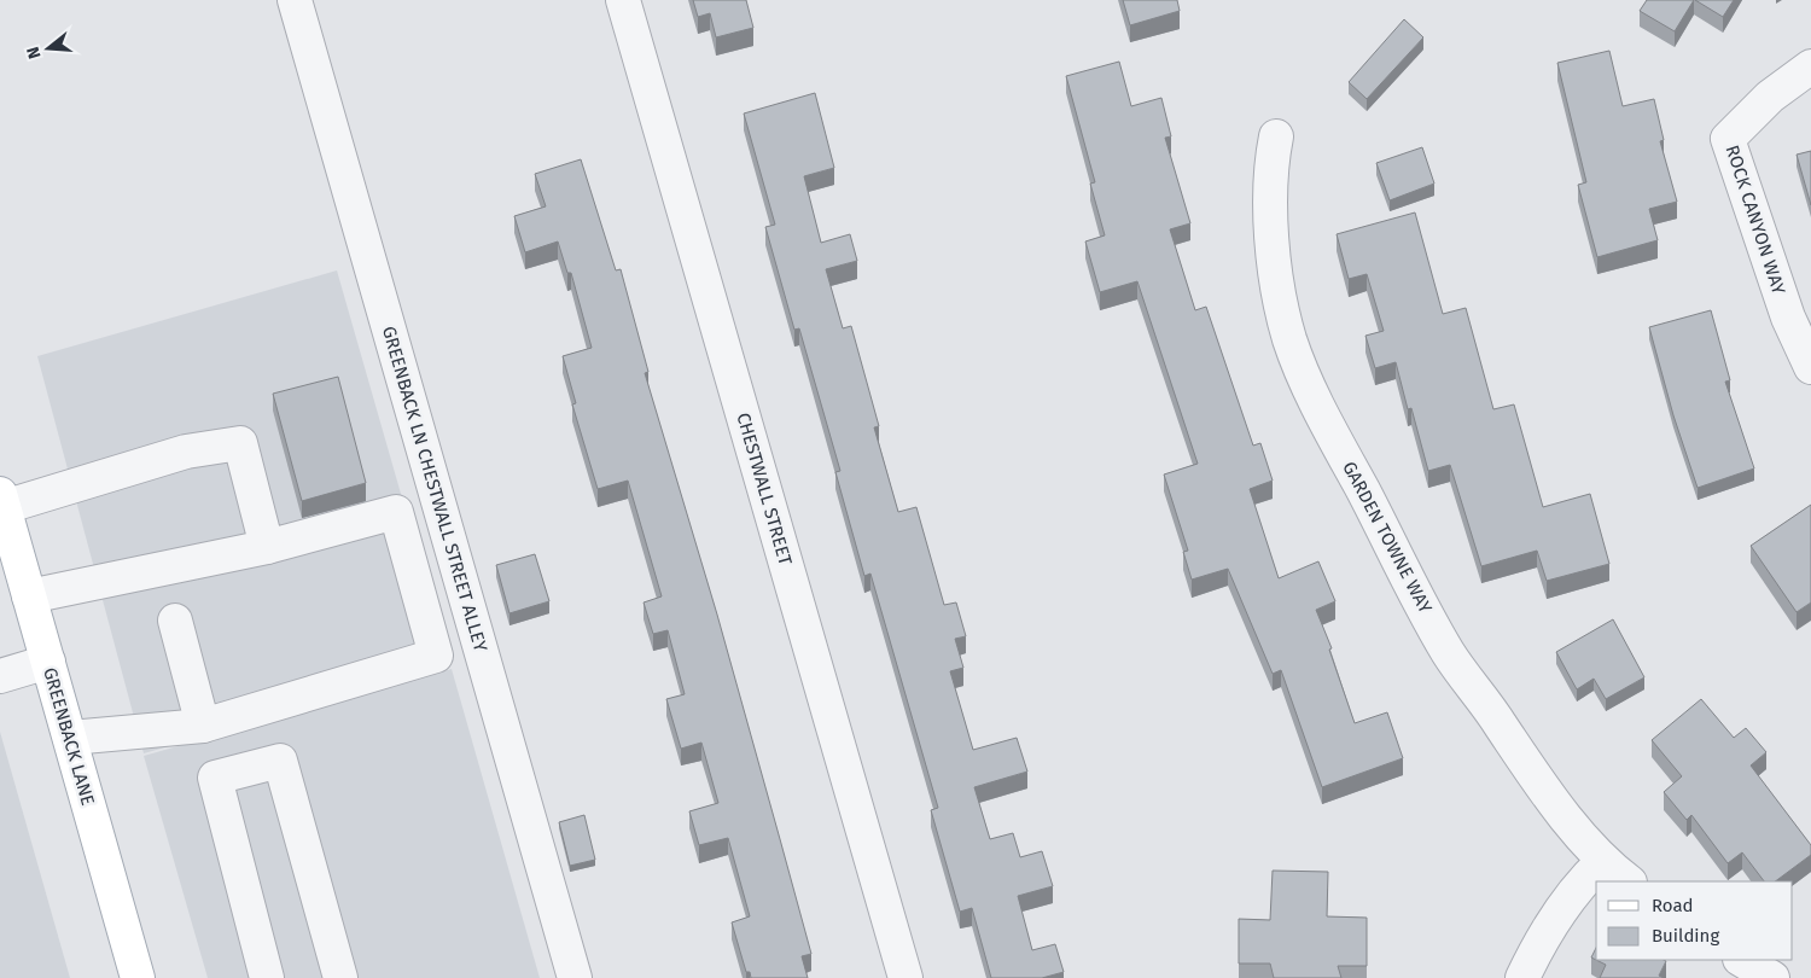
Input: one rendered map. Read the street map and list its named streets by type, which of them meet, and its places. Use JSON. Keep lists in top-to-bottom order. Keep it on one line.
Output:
{"streets":{"main road":["GREENBACK LANE"],"street":["ROCK CANYON WAY","GREENBACK LN CHESTWALL STREET ALLEY","CHESTWALL STREET","GARDEN TOWNE WAY"]},"legend":["Road","Building"],"north":"left"}
